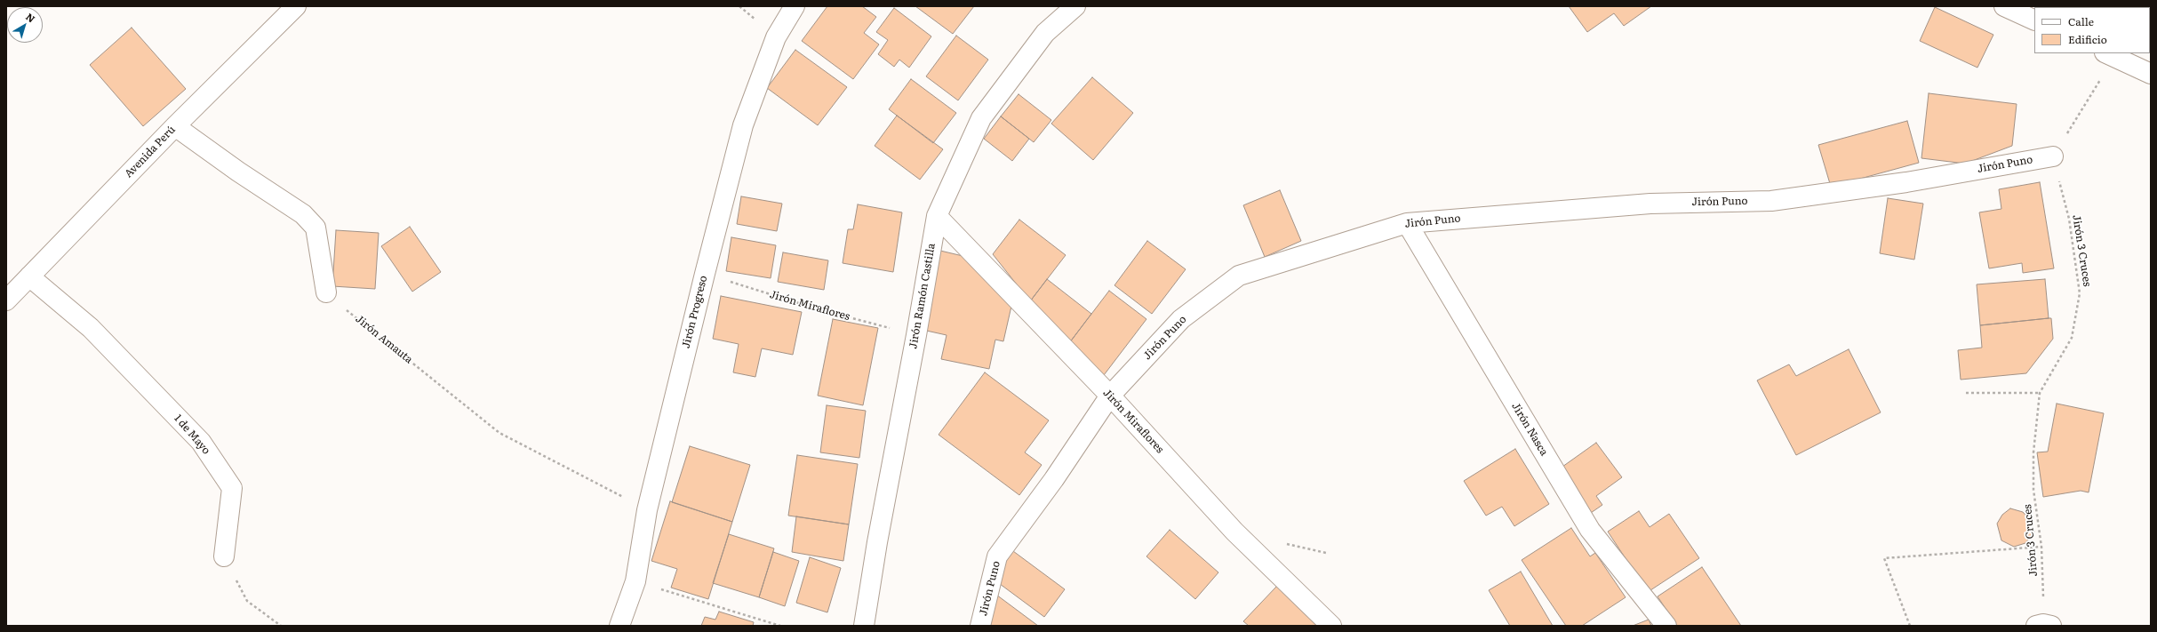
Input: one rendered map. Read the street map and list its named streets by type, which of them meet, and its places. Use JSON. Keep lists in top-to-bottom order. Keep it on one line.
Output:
{"streets":{"street":["Avenida Perú","Jirón Puno","Jirón Ramón Castilla","Jirón Miraflores","Jirón Progreso","Jirón Nasca","1 de Mayo"],"path":["Jirón 3 Cruces","Jirón Amauta"]},"crossings":[["Avenida Perú","1 de Mayo"],["Jirón Puno","Jirón 3 Cruces"],["Jirón Puno","Jirón Miraflores"],["Jirón Puno","Jirón Nasca"],["Jirón Ramón Castilla","Jirón Miraflores"],["Jirón Miraflores","Jirón Progreso"],["Jirón Progreso","Jirón Amauta"]],"legend":["Calle","Edificio"],"north":"top right"}
